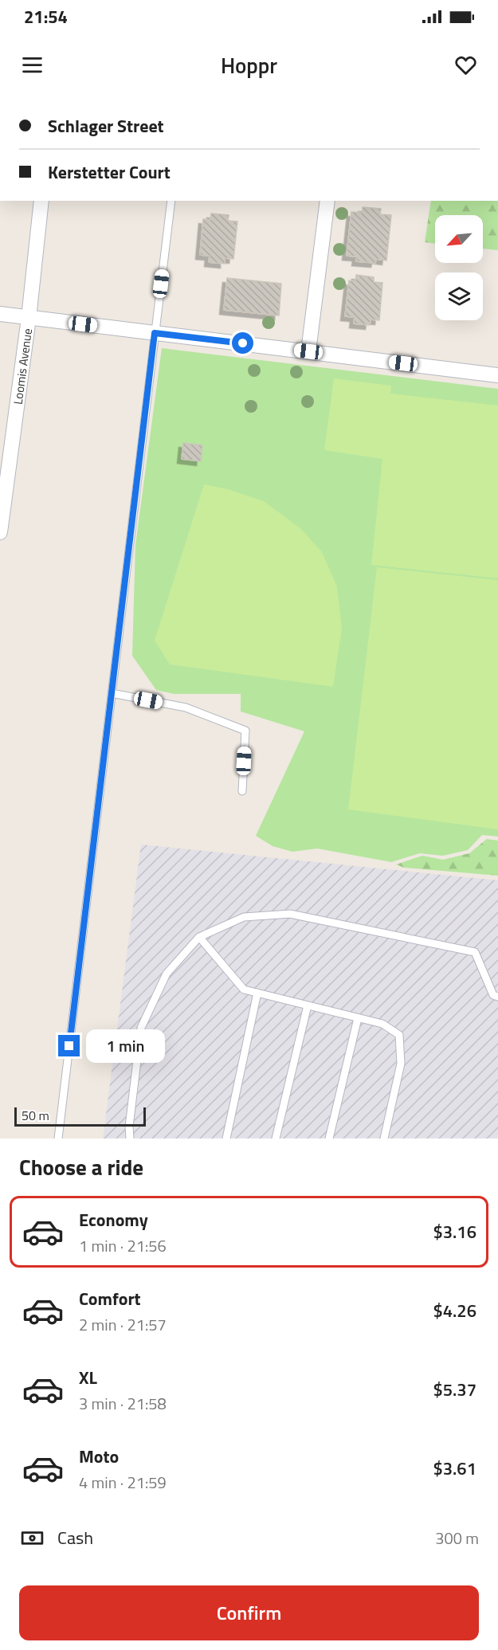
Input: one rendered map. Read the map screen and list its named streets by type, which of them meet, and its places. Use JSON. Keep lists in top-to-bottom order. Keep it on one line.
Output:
{"streets":{"street":["Loomis Avenue"]},"scale_bar":"50 m","north":"bottom left","page":{"status":"21:54","header":"Hoppr","banner":["Schlager Street","Kerstetter Court"],"bubble":"1 min","scale":"50 m","heading":"Choose a ride","list":[{"name":"Economy","note":"1 min · 21:56","value":"$3.16"},{"name":"Comfort","note":"2 min · 21:57","value":"$4.26"},{"name":"XL","note":"3 min · 21:58","value":"$5.37"},{"name":"Moto","note":"4 min · 21:59","value":"$3.61"}],"pay":["Cash","300 m"],"buttons":"Confirm"}}
